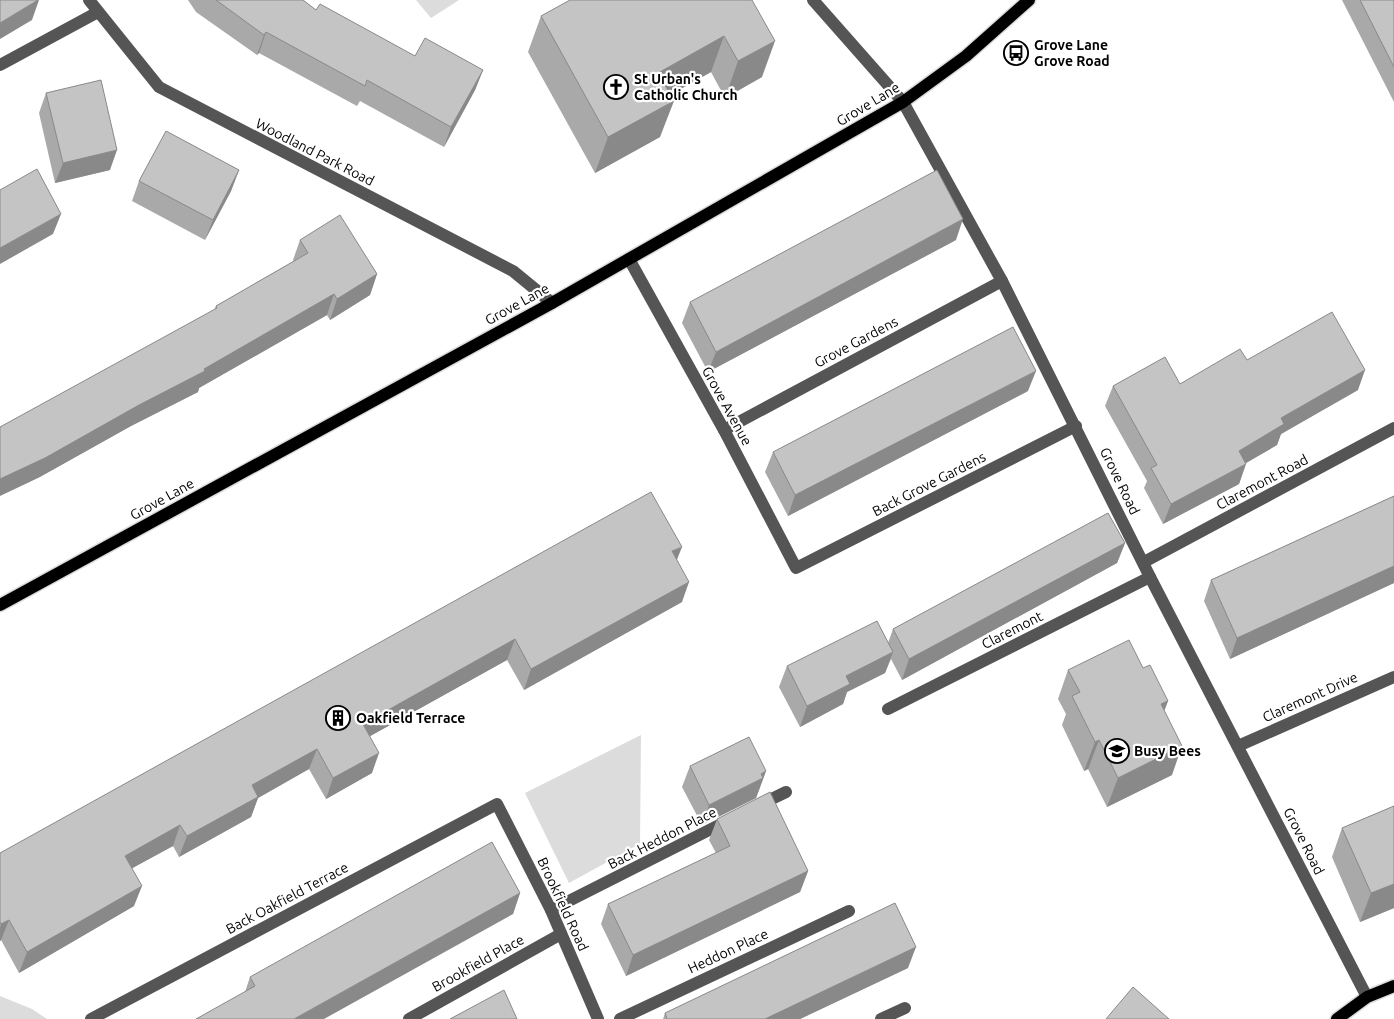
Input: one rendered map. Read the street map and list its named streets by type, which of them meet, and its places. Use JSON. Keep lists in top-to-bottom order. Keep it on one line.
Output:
{"streets":{"main road":["Grove Lane"],"street":["Woodland Park Road","Grove Gardens","Grove Avenue","Grove Road","Claremont Road","Back Grove Gardens","Claremont","Claremont Drive","Back Heddon Place","Back Oakfield Terrace","Brookfield Road","Heddon Place","Brookfield Place"]},"crossings":[["Grove Lane","Woodland Park Road"],["Grove Lane","Grove Avenue"],["Grove Lane","Grove Road"],["Grove Gardens","Grove Avenue"],["Grove Gardens","Grove Road"],["Grove Avenue","Back Grove Gardens"],["Grove Road","Claremont Road"],["Grove Road","Back Grove Gardens"],["Grove Road","Claremont"],["Grove Road","Claremont Drive"],["Back Heddon Place","Brookfield Road"],["Back Oakfield Terrace","Brookfield Road"],["Brookfield Road","Brookfield Place"]],"places":{"bus stop":["Grove Lane Grove Road"],"church":["St Urban's Catholic Church"],"building":["Oakfield Terrace"],"school or university":["Busy Bees"]}}
